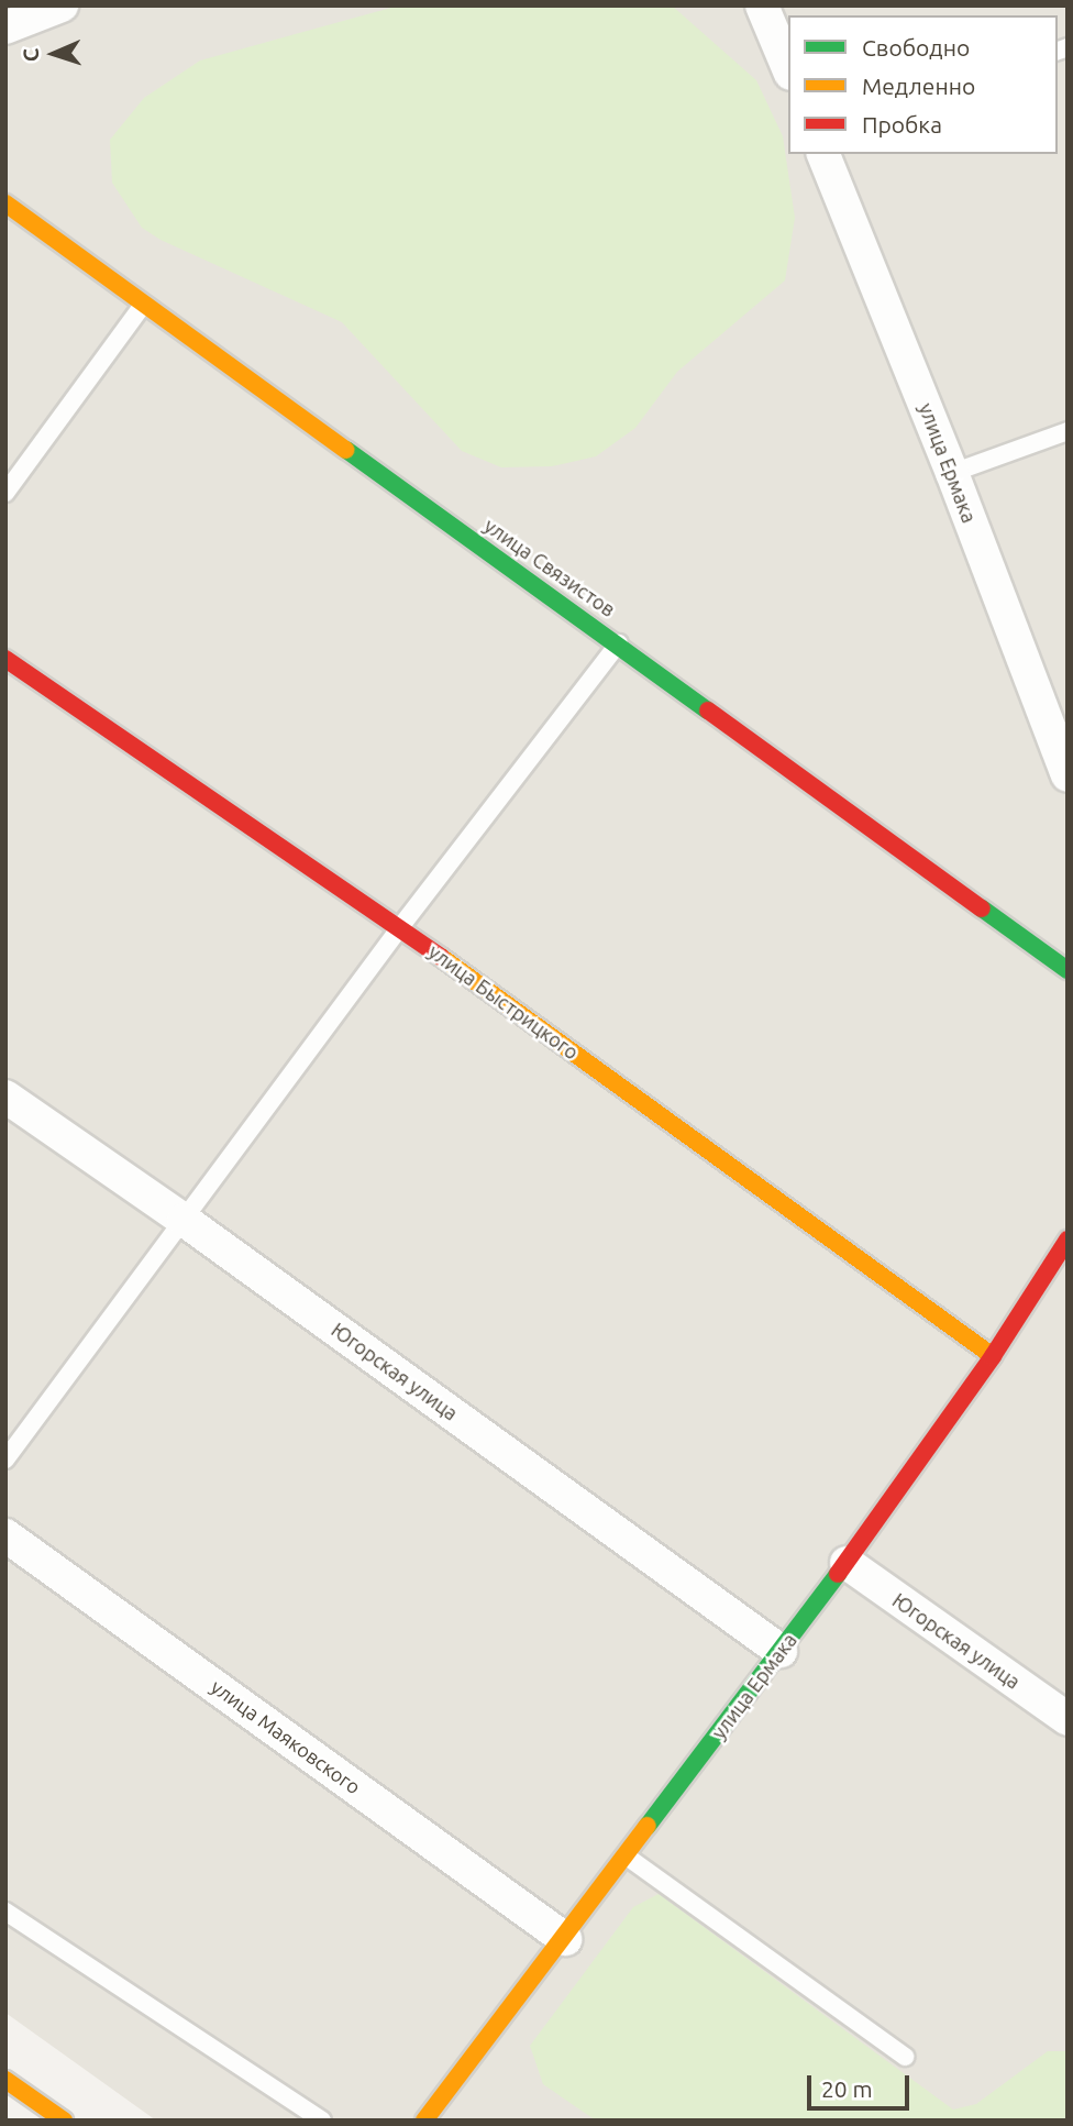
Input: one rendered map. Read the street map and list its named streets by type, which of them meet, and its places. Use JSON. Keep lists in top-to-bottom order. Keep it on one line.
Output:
{"streets":{"street":["улица Ермака","улица Связистов","улица Быстрицкого","Югорская улица","улица Маяковского"]},"crossings":[["улица Ермака","улица Быстрицкого"],["улица Ермака","Югорская улица"],["улица Ермака","улица Маяковского"]],"legend":["Свободно","Медленно","Пробка"],"scale_bar":"20 m","north":"left"}
